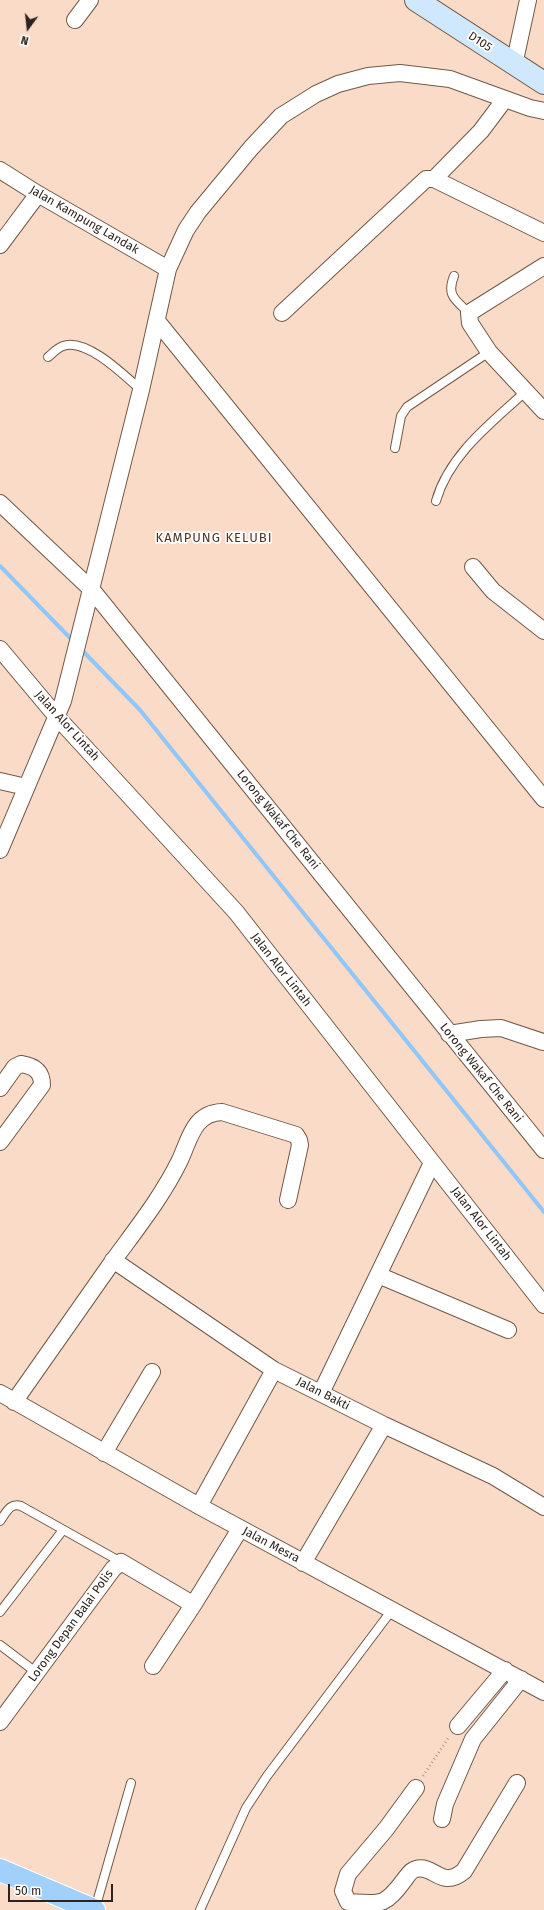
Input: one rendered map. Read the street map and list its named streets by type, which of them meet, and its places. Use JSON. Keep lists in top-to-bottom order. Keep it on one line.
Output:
{"streets":{"street":["D105","Jalan Kampung Landak","Jalan Alor Lintah","Lorong Wakaf Che Rani","Jalan Bakti","Jalan Mesra","Lorong Depan Balai Polis"]},"districts":["KAMPUNG KELUBI"],"scale_bar":"50 m","north":"bottom"}
